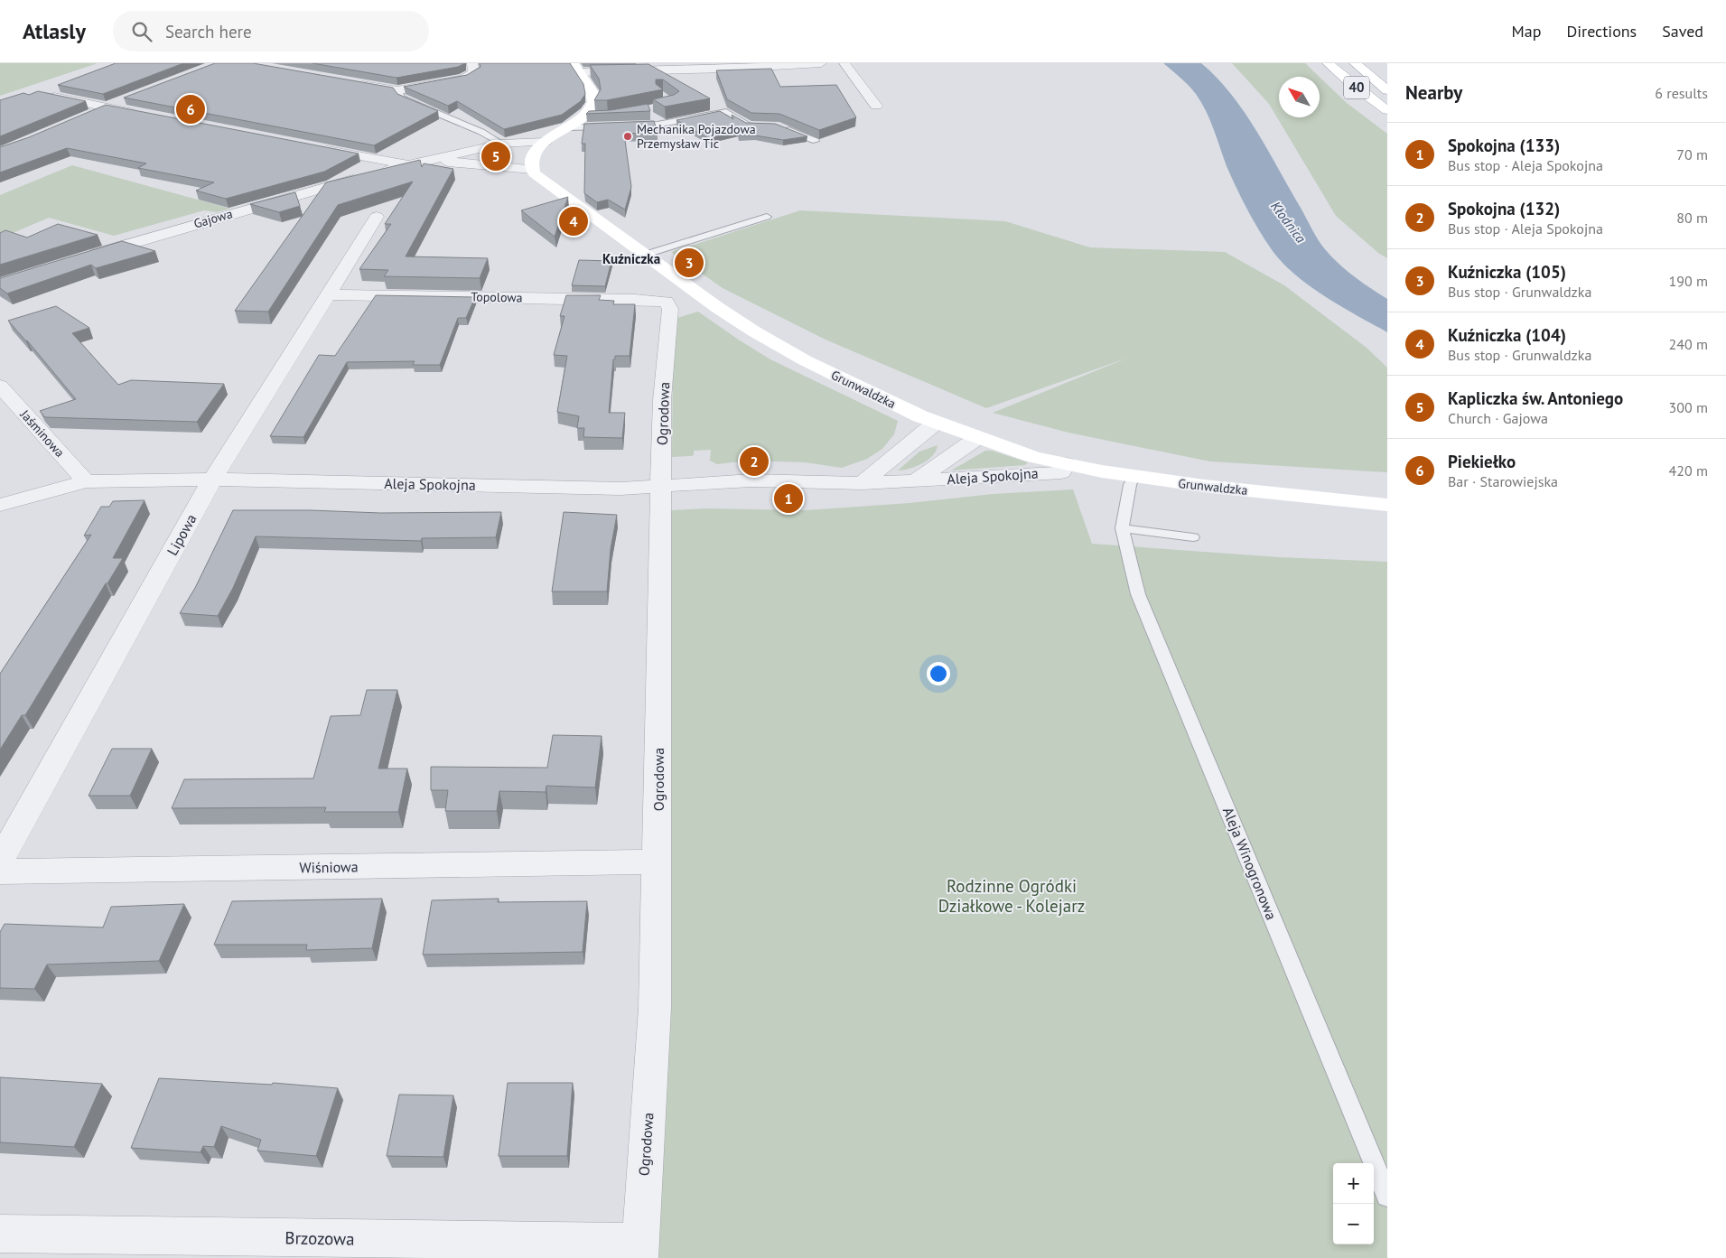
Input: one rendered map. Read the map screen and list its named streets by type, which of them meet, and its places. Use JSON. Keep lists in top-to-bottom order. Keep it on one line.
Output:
{"streets":{"street":["40","Gajowa","Topolowa","Grunwaldzka","Ogrodowa","Jaśminowa","Aleja Spokojna","Lipowa","Wiśniowa","Brzozowa"],"lane":["Aleja Winogronowa"]},"crossings":[["Gajowa","Grunwaldzka"],["Topolowa","Ogrodowa"],["Topolowa","Lipowa"],["Grunwaldzka","Aleja Spokojna"],["Ogrodowa","Aleja Spokojna"],["Ogrodowa","Wiśniowa"],["Ogrodowa","Brzozowa"],["Jaśminowa","Aleja Spokojna"],["Aleja Spokojna","Lipowa"]],"districts":["Kuźniczka"],"water":["Kłodnica"],"parks":["Rodzinne Ogródki Działkowe - Kolejarz"],"places":["Mechanika Pojazdowa Przemysław Tic"],"north":"top left","page":{"header":"Atlasly","search":"Search here","nav":["Map","Directions","Saved"],"heading":["Nearby","6 results"],"pins":["6","5","4","3","2","1"],"list":[{"mark":"1","name":"Spokojna (133)","note":"Bus stop · Aleja Spokojna","value":"70 m"},{"mark":"2","name":"Spokojna (132)","note":"Bus stop · Aleja Spokojna","value":"80 m"},{"mark":"3","name":"Kuźniczka (105)","note":"Bus stop · Grunwaldzka","value":"190 m"},{"mark":"4","name":"Kuźniczka (104)","note":"Bus stop · Grunwaldzka","value":"240 m"},{"mark":"5","name":"Kapliczka św. Antoniego","note":"Church · Gajowa","value":"300 m"},{"mark":"6","name":"Piekiełko","note":"Bar · Starowiejska","value":"420 m"}],"map_buttons":["+","−"]}}
